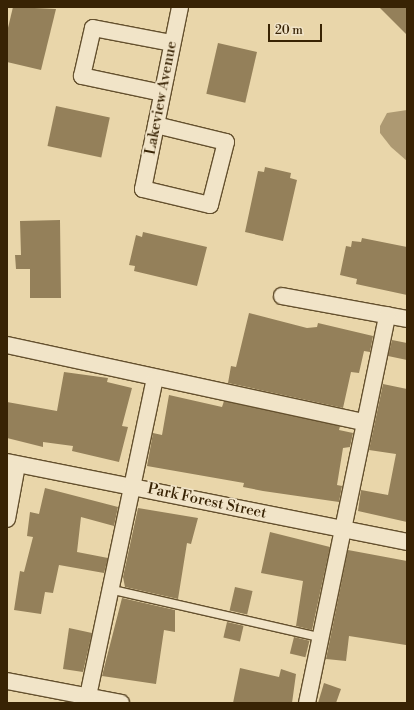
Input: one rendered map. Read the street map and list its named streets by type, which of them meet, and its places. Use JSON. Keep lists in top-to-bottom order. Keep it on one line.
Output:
{"streets":{"street":["Lakeview Avenue","Park Forest Street"]},"scale_bar":"20 m"}
